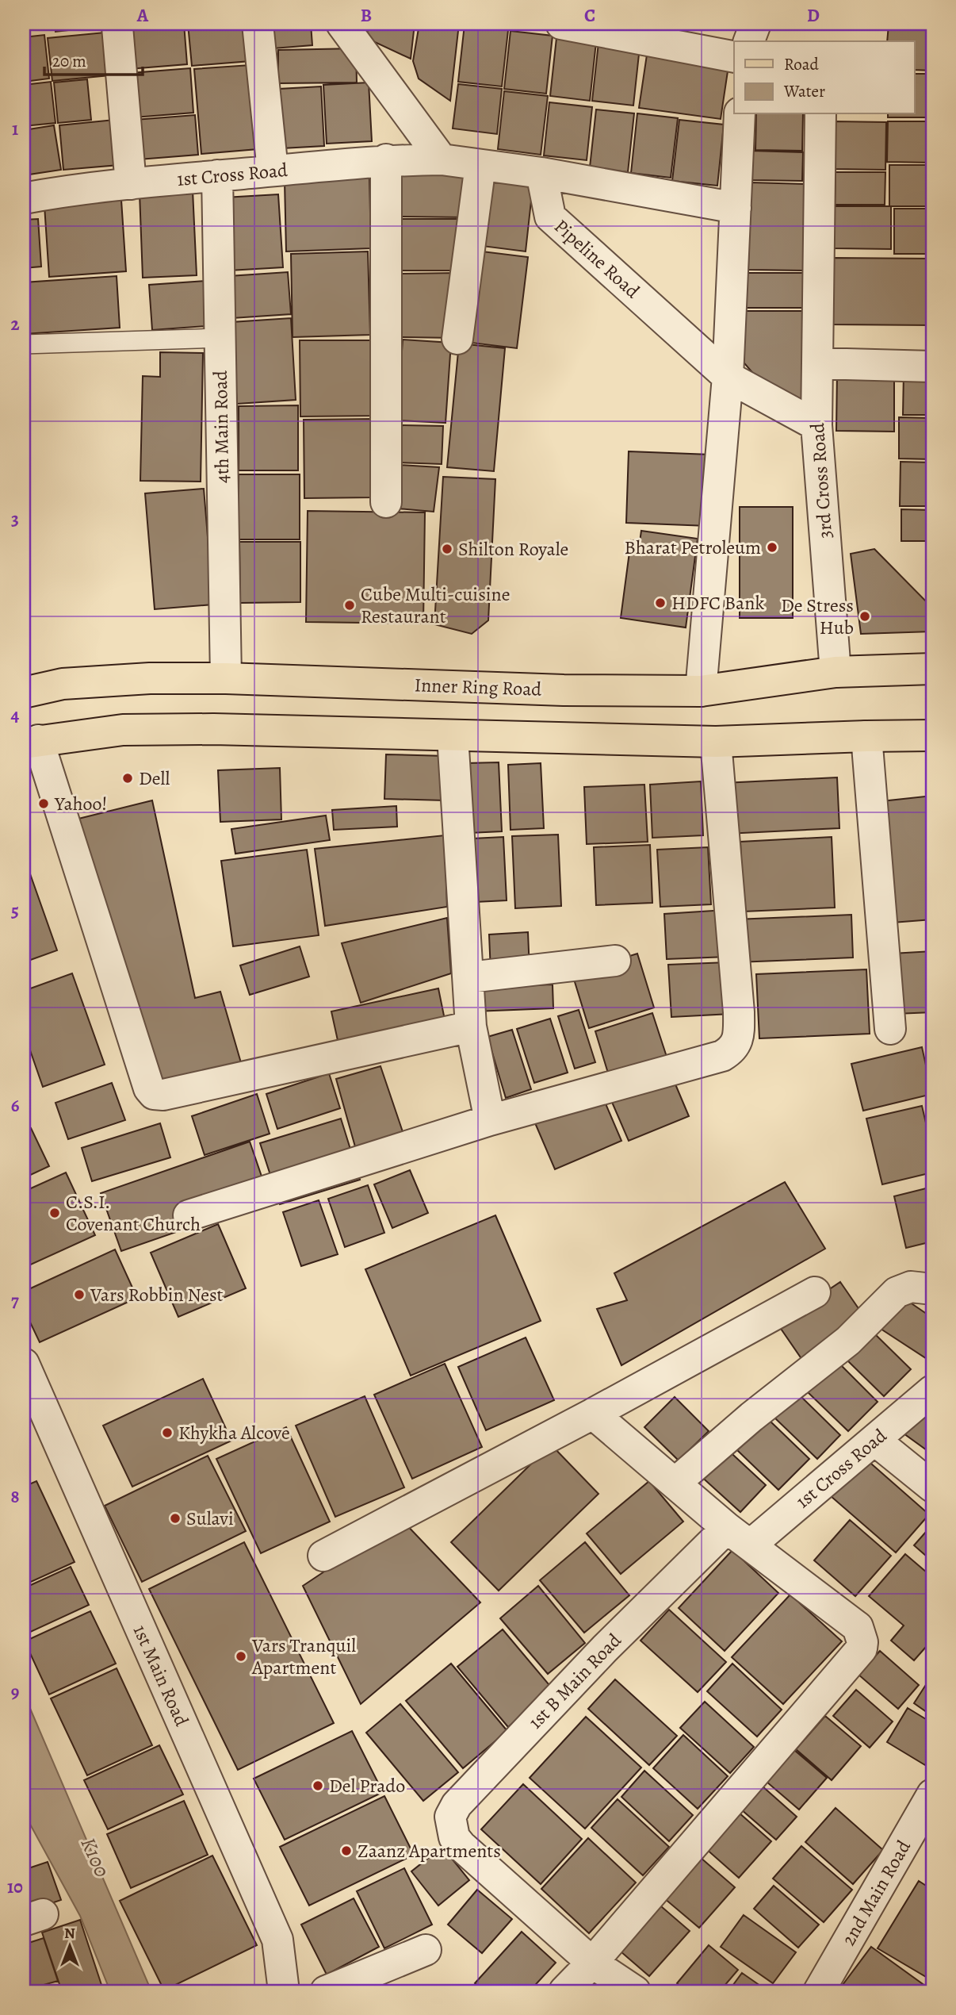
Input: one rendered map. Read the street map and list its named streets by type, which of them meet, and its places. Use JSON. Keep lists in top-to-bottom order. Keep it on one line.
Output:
{"streets":{"main road":["Inner Ring Road"],"street":["1st Cross Road","Pipeline Road","4th Main Road","3rd Cross Road","1st Main Road","1st B Main Road","2nd Main Road"]},"crossings":[["1st Cross Road","4th Main Road"],["1st Cross Road","1st B Main Road"],["Pipeline Road","3rd Cross Road"],["4th Main Road","Inner Ring Road"],["3rd Cross Road","Inner Ring Road"]],"water":["K100"],"places":["Bharat Petroleum","Shilton Royale","HDFC Bank","Cube Multi-cuisine Restaurant","De Stress Hub","Dell","Yahoo!","C.S.I. Covenant Church","Vars Robbin Nest","Khykha Alcove","Sulavi","Vars Tranquil Apartment","Del Prado","Zaanz Apartments"],"legend":["Road","Water"],"scale_bar":"20 m","north":"top","grid":{"columns":["A","B","C","D"],"rows":["1","2","3","4","5","6","7","8","9","10"]}}
